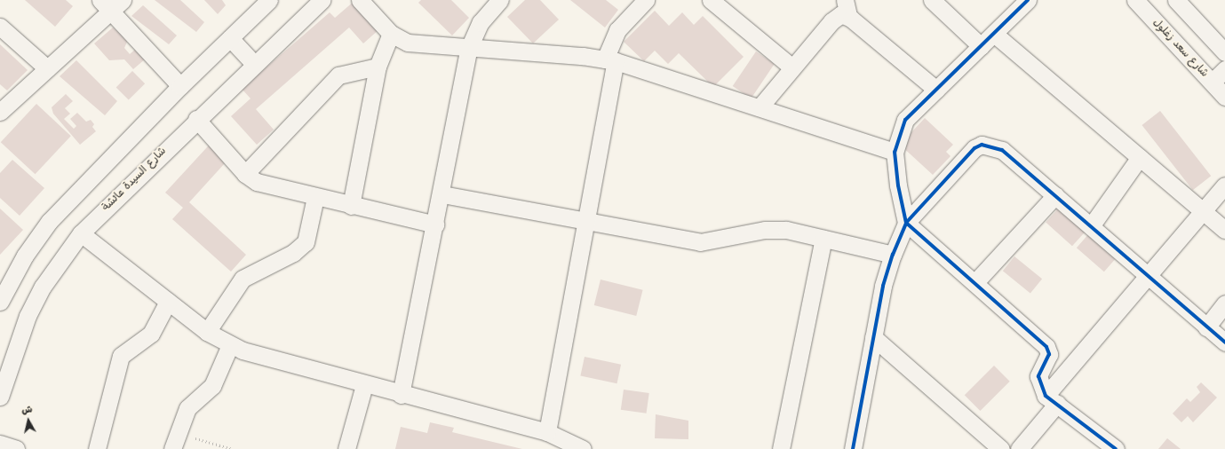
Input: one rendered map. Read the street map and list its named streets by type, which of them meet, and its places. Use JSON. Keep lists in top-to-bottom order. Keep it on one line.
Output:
{"streets":{"street":["شارع سعد زغلول","شارع السيدة عائشة"]},"north":"top"}
